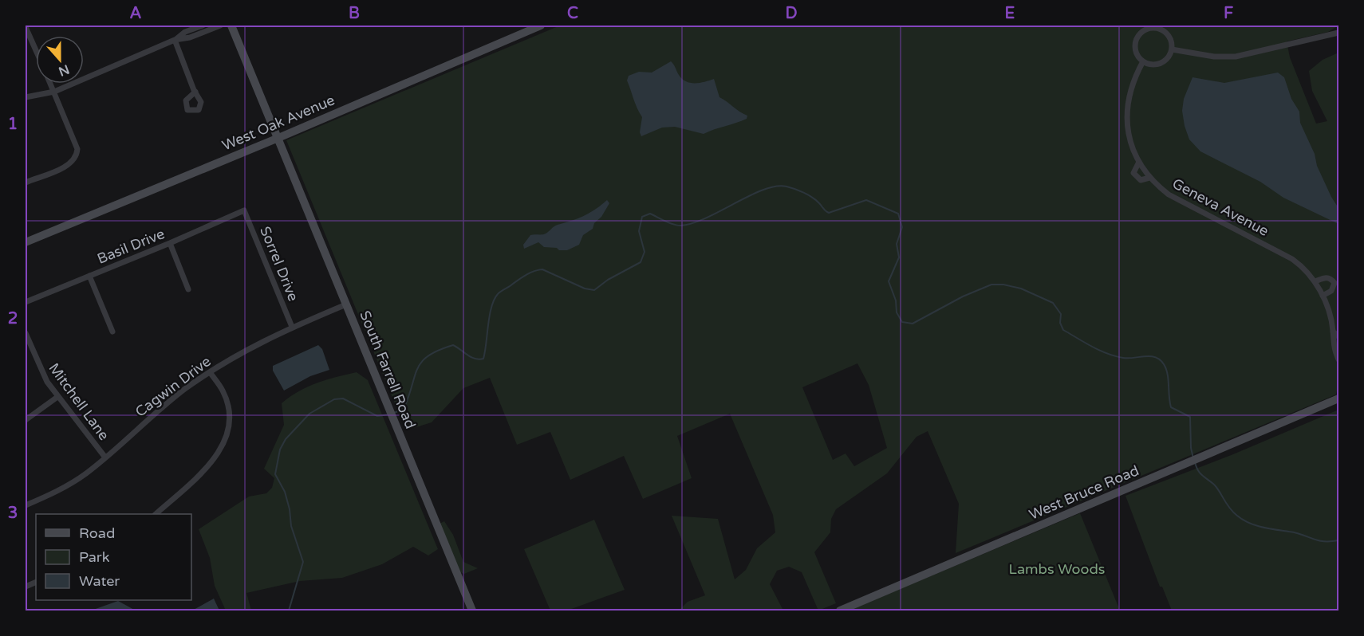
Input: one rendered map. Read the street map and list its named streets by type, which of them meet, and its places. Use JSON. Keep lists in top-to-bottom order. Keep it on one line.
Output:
{"streets":{"street":["West Oak Avenue","Geneva Avenue","Basil Drive","Sorrel Drive","South Farrell Road","Cagwin Drive","Mitchell Lane","West Bruce Road"]},"crossings":[["West Oak Avenue","South Farrell Road"],["Basil Drive","Sorrel Drive"],["Sorrel Drive","Cagwin Drive"],["South Farrell Road","Cagwin Drive"],["Cagwin Drive","Mitchell Lane"]],"parks":["Lambs Woods"],"legend":["Road","Park","Water"],"north":"bottom","grid":{"columns":["A","B","C","D","E","F"],"rows":["1","2","3"]}}
